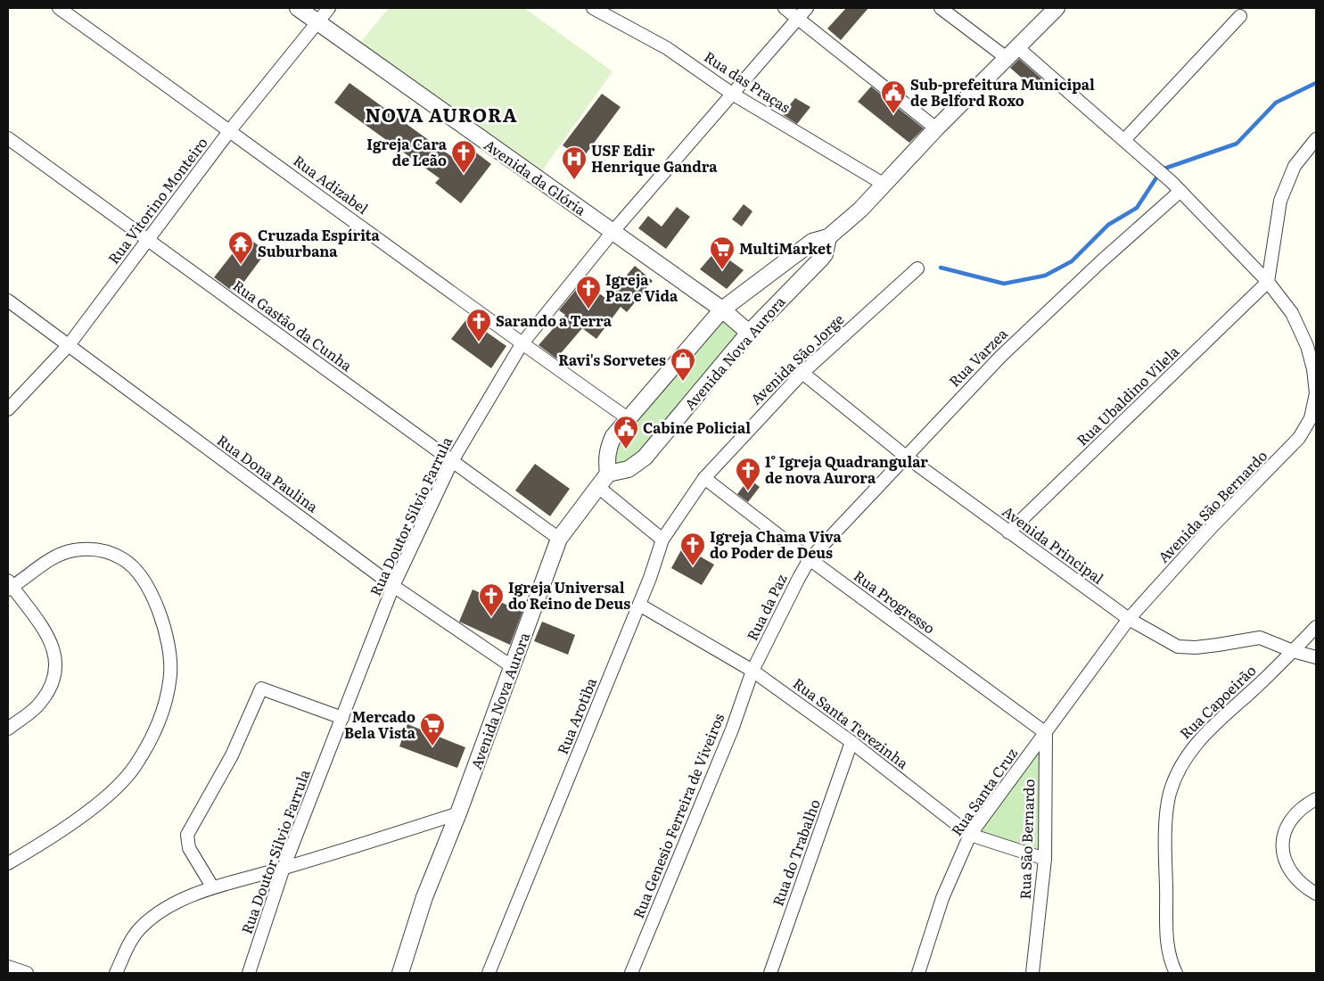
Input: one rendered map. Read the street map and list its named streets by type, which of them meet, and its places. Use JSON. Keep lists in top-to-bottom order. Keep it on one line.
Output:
{"streets":{"street":["Rua das Praças","Avenida da Glória","Rua Adizabel","Rua Vitorino Monteiro","Rua Gastão da Cunha","Avenida Nova Aurora","Rua Varzea","Avenida São Jorge","Rua Ubaldino Vilela","Rua Dona Paulina","Avenida São Bernardo","Rua Doutor Sílvio Farrula","Avenida Principal","Rua Progresso","Rua da Paz","Rua Capoeirão","Rua Arotiba","Rua Santa Terezinha","Rua Santa Cruz","Rua Genesio Ferreira de Viveiros","Rua São Bernardo","Rua do Trabalho"]},"crossings":[["Rua das Praças","Avenida Nova Aurora"],["Rua das Praças","Rua Doutor Sílvio Farrula"],["Avenida da Glória","Rua Vitorino Monteiro"],["Avenida da Glória","Avenida Nova Aurora"],["Avenida da Glória","Rua Doutor Sílvio Farrula"],["Rua Adizabel","Rua Vitorino Monteiro"],["Rua Adizabel","Avenida Nova Aurora"],["Rua Adizabel","Rua Doutor Sílvio Farrula"],["Rua Vitorino Monteiro","Rua Gastão da Cunha"],["Rua Vitorino Monteiro","Rua Dona Paulina"],["Rua Gastão da Cunha","Avenida Nova Aurora"],["Rua Gastão da Cunha","Rua Doutor Sílvio Farrula"],["Avenida Nova Aurora","Rua Dona Paulina"],["Avenida Nova Aurora","Avenida São Bernardo"],["Rua Varzea","Avenida São Bernardo"],["Rua Varzea","Avenida Principal"],["Rua Varzea","Rua Progresso"],["Rua Varzea","Rua da Paz"],["Avenida São Jorge","Avenida Principal"],["Avenida São Jorge","Rua Progresso"],["Avenida São Jorge","Rua Arotiba"],["Rua Ubaldino Vilela","Avenida São Bernardo"],["Rua Ubaldino Vilela","Avenida Principal"],["Rua Dona Paulina","Rua Doutor Sílvio Farrula"],["Avenida São Bernardo","Avenida Principal"],["Avenida São Bernardo","Rua Progresso"],["Avenida São Bernardo","Rua Santa Cruz"],["Avenida São Bernardo","Rua São Bernardo"],["Avenida Principal","Rua Capoeirão"],["Rua Progresso","Rua da Paz"],["Rua Progresso","Rua Arotiba"],["Rua Progresso","Rua Santa Cruz"],["Rua Progresso","Rua São Bernardo"],["Rua da Paz","Rua Santa Terezinha"],["Rua da Paz","Rua Genesio Ferreira de Viveiros"],["Rua Arotiba","Rua Santa Terezinha"],["Rua Santa Terezinha","Rua Santa Cruz"],["Rua Santa Terezinha","Rua Genesio Ferreira de Viveiros"],["Rua Santa Terezinha","Rua São Bernardo"],["Rua Santa Terezinha","Rua do Trabalho"],["Rua Santa Cruz","Rua São Bernardo"]],"districts":["NOVA AURORA"],"places":{"public building":["Sub-prefeitura Municipal de Belford Roxo","Cabine Policial"],"church":["Igreja Cara de Leão","Igreja Paz e Vida","Sarando a Terra","1° Igreja Quadrangular de nova Aurora","Igreja Chama Viva do Poder de Deus","Igreja Universal do Reino de Deus"],"hospital":["USF Edir Henrique Gandra"],"temple":["Cruzada Espírita Suburbana"],"supermarket":["MultiMarket","Mercado Bela Vista"],"shop":["Ravi's Sorvetes"]}}
